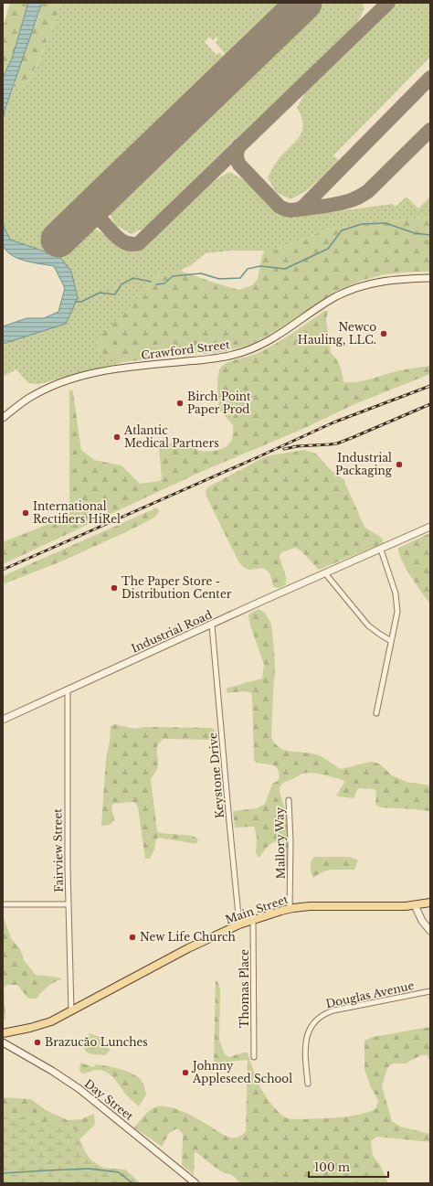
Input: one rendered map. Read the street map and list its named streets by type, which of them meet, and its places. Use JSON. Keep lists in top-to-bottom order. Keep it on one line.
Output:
{"streets":{"main road":["Crawford Street","Industrial Road","Main Street","Day Street"],"street":["Keystone Drive","Mallory Way","Fairview Street","Thomas Place","Douglas Avenue"]},"crossings":[["Industrial Road","Keystone Drive"],["Industrial Road","Fairview Street"],["Keystone Drive","Main Street"],["Mallory Way","Main Street"],["Fairview Street","Main Street"],["Main Street","Thomas Place"]],"places":["Newco Hauling, LLC.","Birch Point Paper Prod","Atlantic Medical Partners","Industrial Packaging","International Rectifiers HiRel","The Paper Store - Distribution Center","New Life Church","Brazucăo Lunches","Johnny Appleseed School"],"scale_bar":"100 m"}
